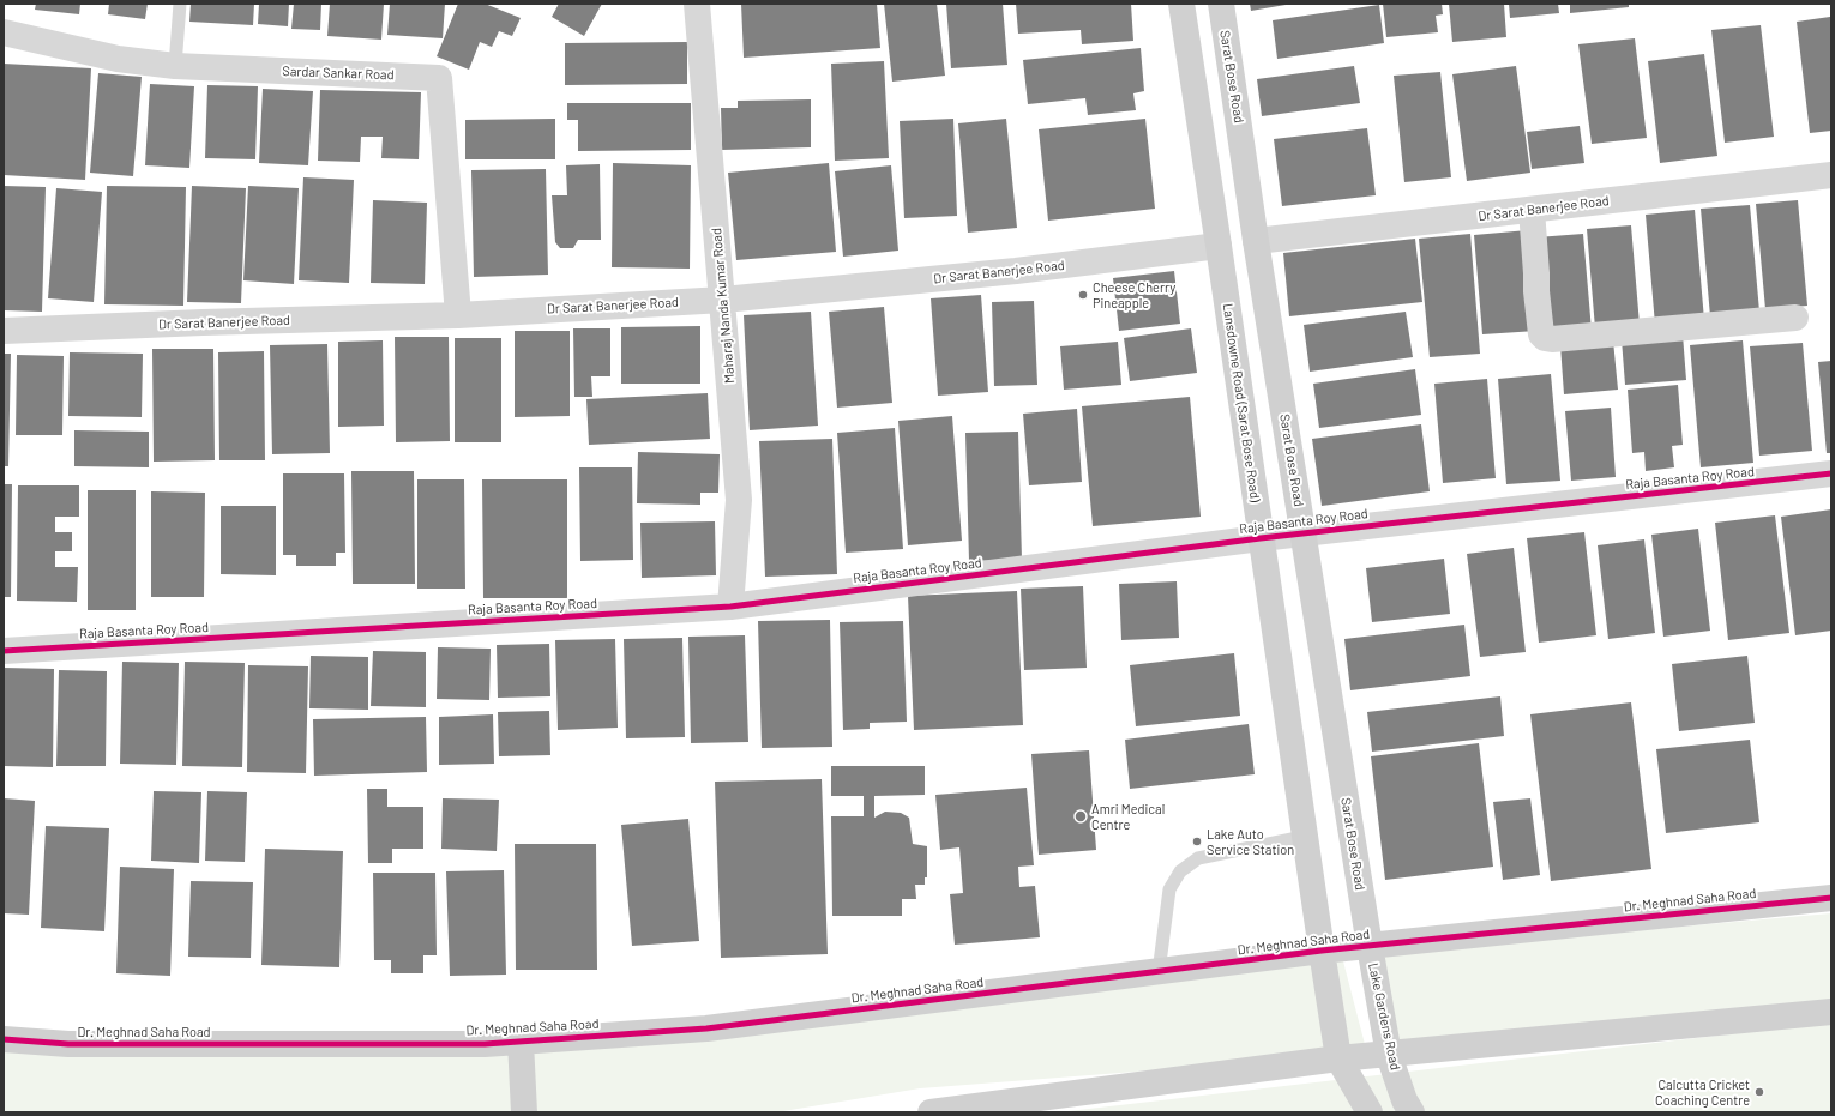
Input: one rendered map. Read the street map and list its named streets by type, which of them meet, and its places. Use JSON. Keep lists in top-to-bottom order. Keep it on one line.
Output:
{"streets":{"street":["Sardar Sankar Road","Sarat Bose Road","Dr Sarat Banerjee Road","Maharaj Nanda Kumar Road","Lansdowne Road (Sarat Bose Road)","Raja Basanta Roy Road","Dr. Meghnad Saha Road","Lake Gardens Road"]},"crossings":[["Sardar Sankar Road","Dr Sarat Banerjee Road"],["Sarat Bose Road","Dr Sarat Banerjee Road"],["Sarat Bose Road","Raja Basanta Roy Road"],["Sarat Bose Road","Dr. Meghnad Saha Road"],["Sarat Bose Road","Lake Gardens Road"],["Dr Sarat Banerjee Road","Maharaj Nanda Kumar Road"],["Dr Sarat Banerjee Road","Lansdowne Road (Sarat Bose Road)"],["Maharaj Nanda Kumar Road","Raja Basanta Roy Road"],["Lansdowne Road (Sarat Bose Road)","Raja Basanta Roy Road"],["Lansdowne Road (Sarat Bose Road)","Dr. Meghnad Saha Road"],["Dr. Meghnad Saha Road","Lake Gardens Road"]],"places":["Cheese Cherry Pineapple","Amri Medical Centre","Lake Auto Service Station","Calcutta Cricket Coaching Centre"]}
